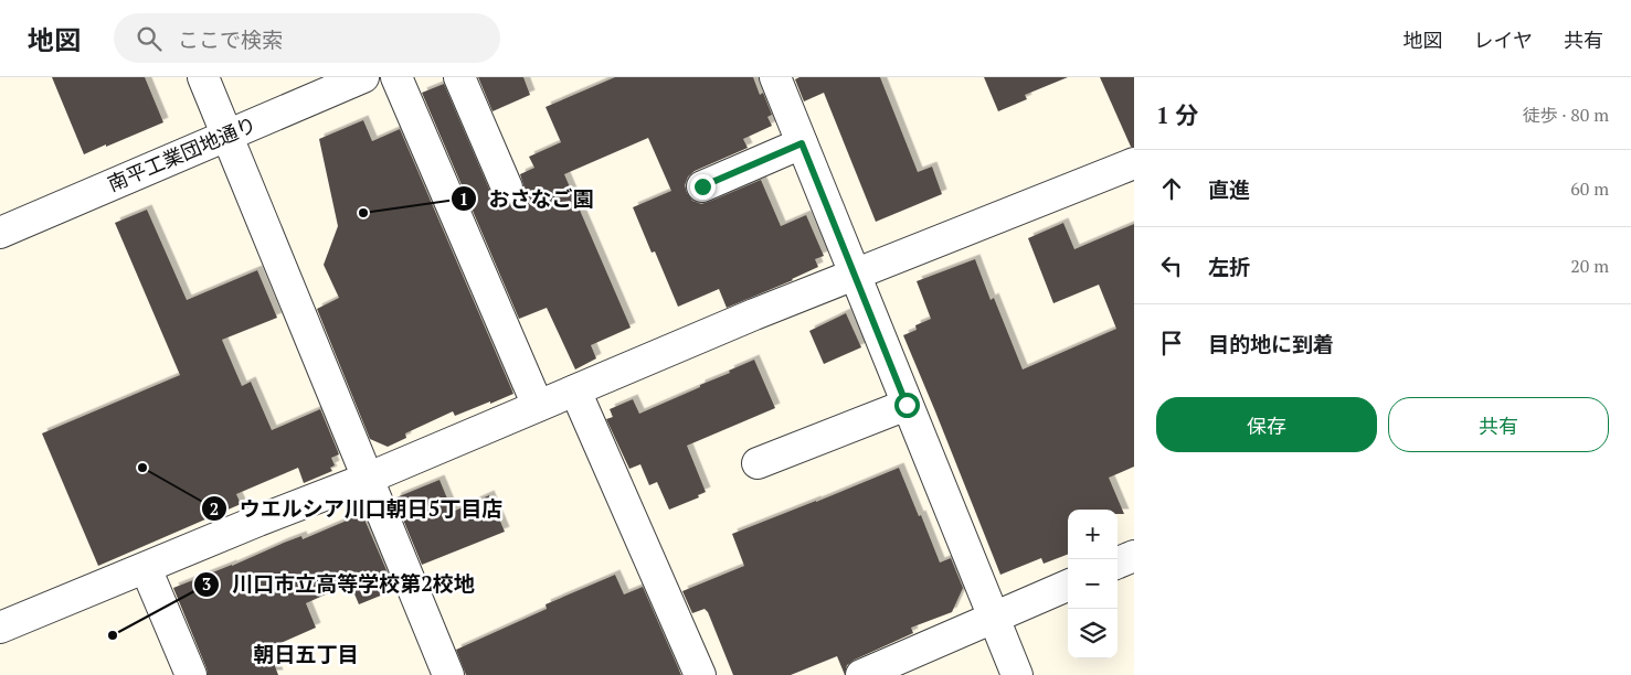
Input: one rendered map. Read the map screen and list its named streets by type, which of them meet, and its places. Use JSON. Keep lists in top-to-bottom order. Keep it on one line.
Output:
{"streets":{"street":["南平工業団地通り"]},"districts":["朝日五丁目"],"places":["おさなご園","ウエルシア川口朝日5丁目店","川口市立高等学校第2校地"],"page":{"header":"地図","search":"ここで検索","nav":["地図","レイヤ","共有"],"heading":["1 分","徒歩 · 80 m"],"list":[["直進","60 m"],["左折","20 m"],"目的地に到着"],"buttons":["保存","共有"],"map_buttons":["+","−"]}}
